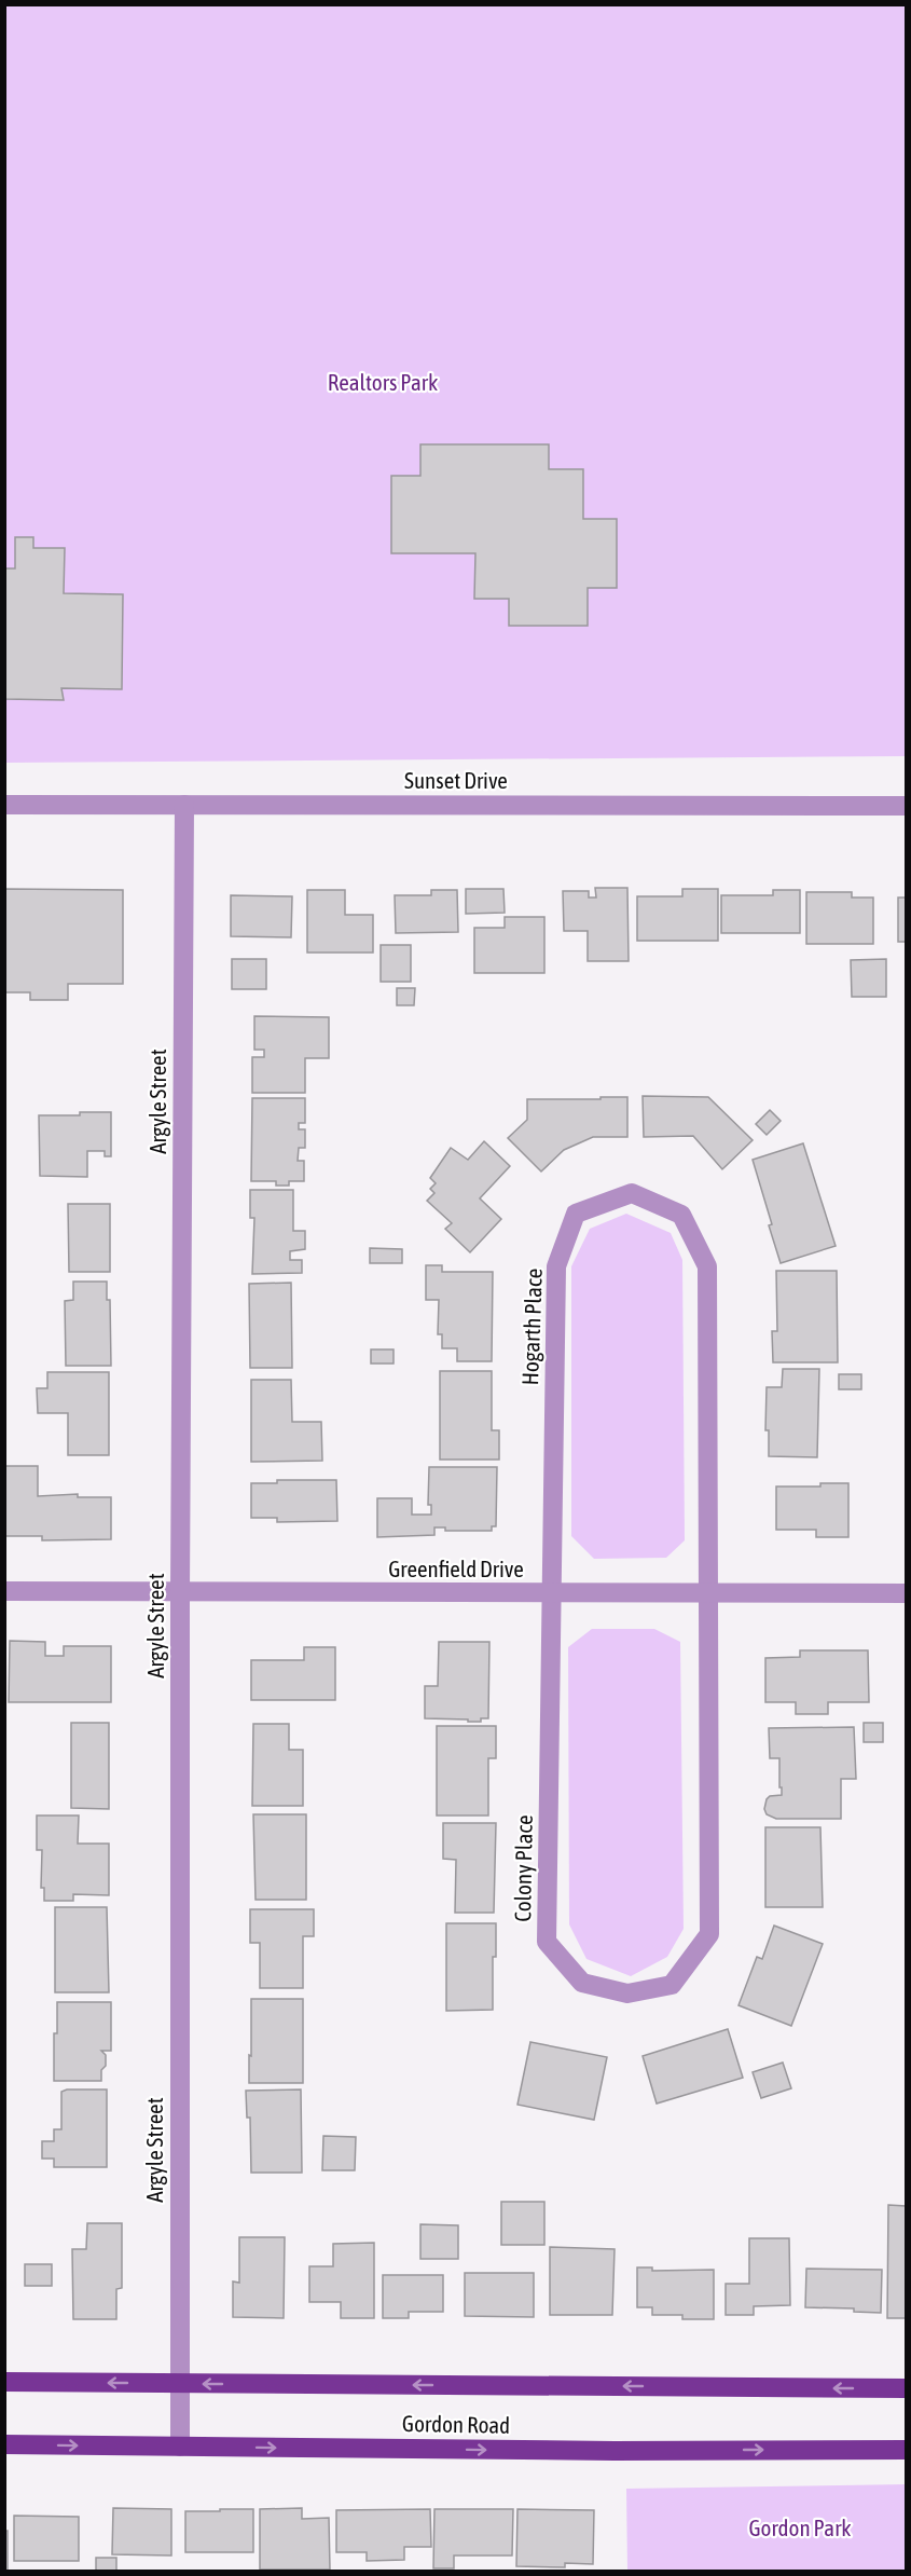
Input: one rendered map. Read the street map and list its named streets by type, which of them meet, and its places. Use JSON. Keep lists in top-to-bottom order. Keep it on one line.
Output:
{"streets":{"main road":["Gordon Road"],"street":["Sunset Drive","Argyle Street","Hogarth Place","Greenfield Drive","Colony Place"]},"crossings":[["Sunset Drive","Argyle Street"],["Argyle Street","Greenfield Drive"],["Argyle Street","Gordon Road"],["Hogarth Place","Greenfield Drive"],["Hogarth Place","Colony Place"],["Greenfield Drive","Colony Place"]],"parks":["Realtors Park","Gordon Park"]}
